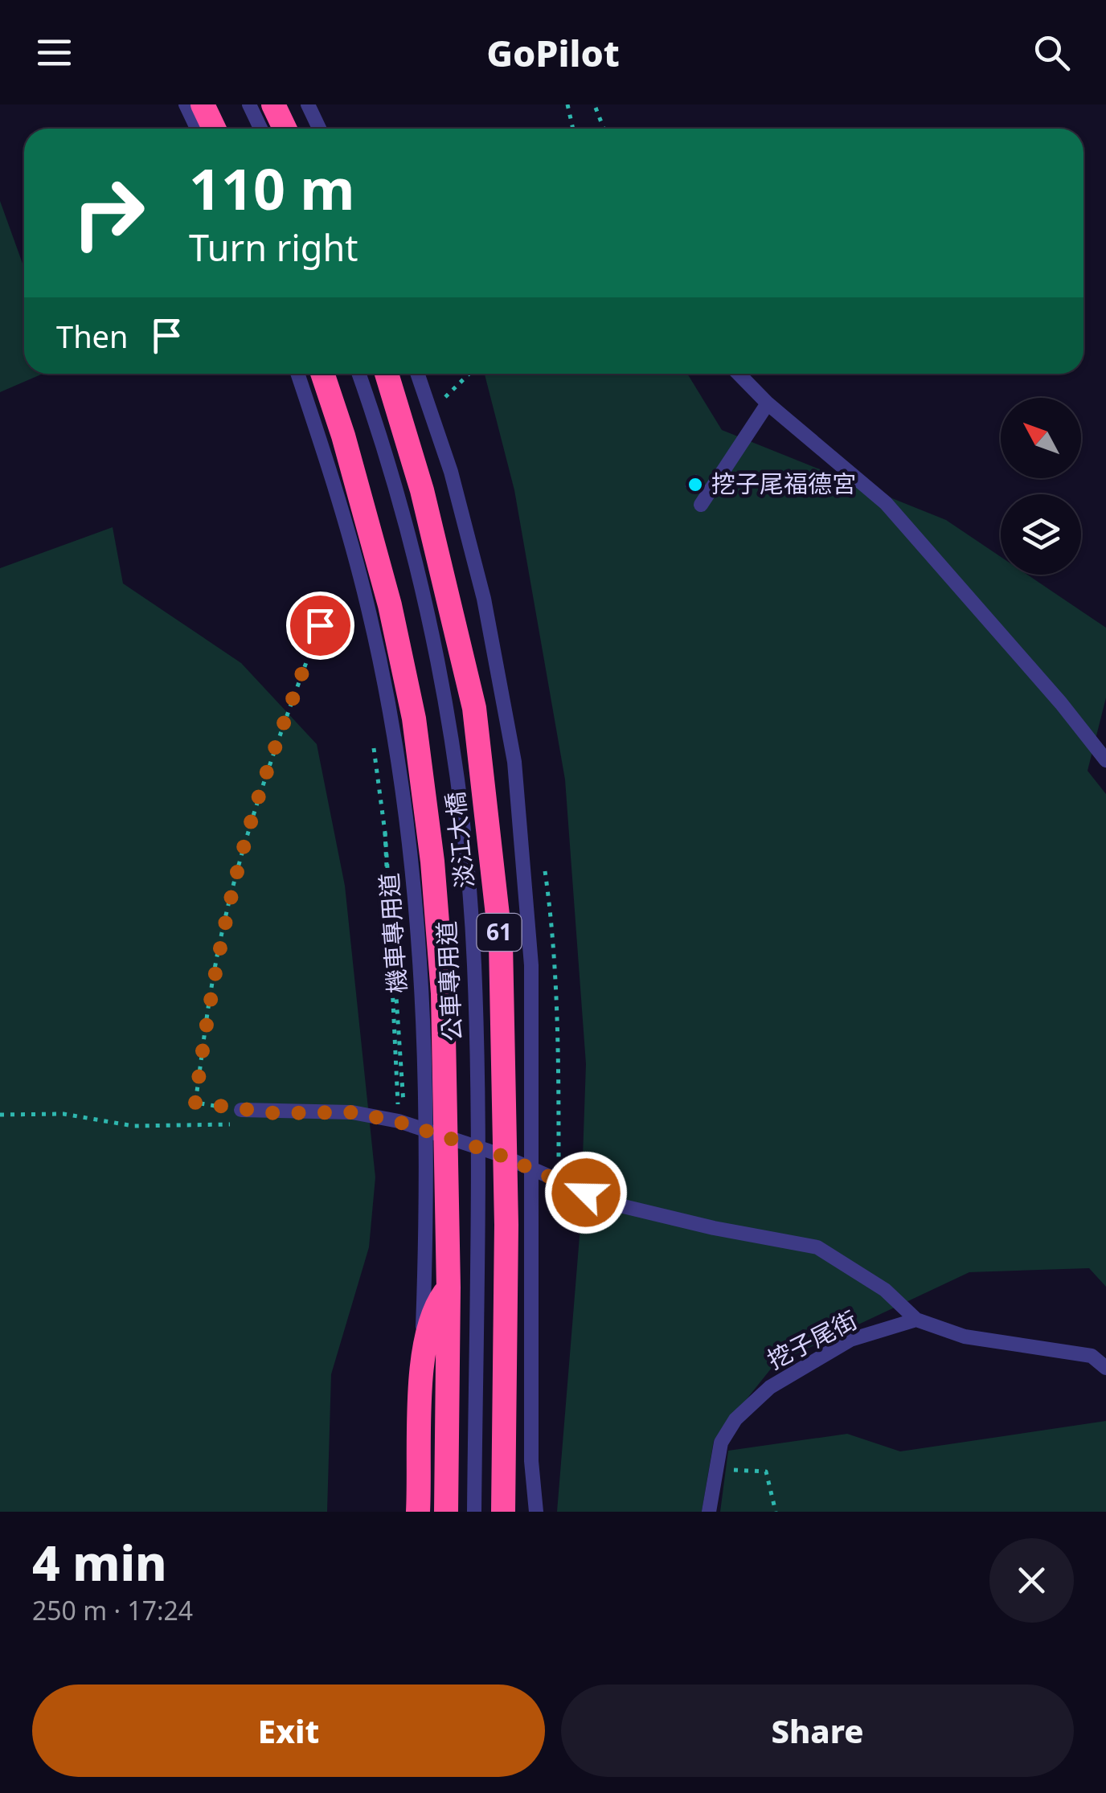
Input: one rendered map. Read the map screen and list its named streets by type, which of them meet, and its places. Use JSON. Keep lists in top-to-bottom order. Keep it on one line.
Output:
{"streets":{"highway":["淡江大橋","61"],"lane":["機車專用道","公車專用道","挖子尾街"]},"places":["挖子尾福德宮"],"north":"top left","page":{"header":"GoPilot","turn":["110 m","Turn right"],"then":"Then","heading":["4 min","250 m · 17:24"],"buttons":["Exit","Share"]}}
